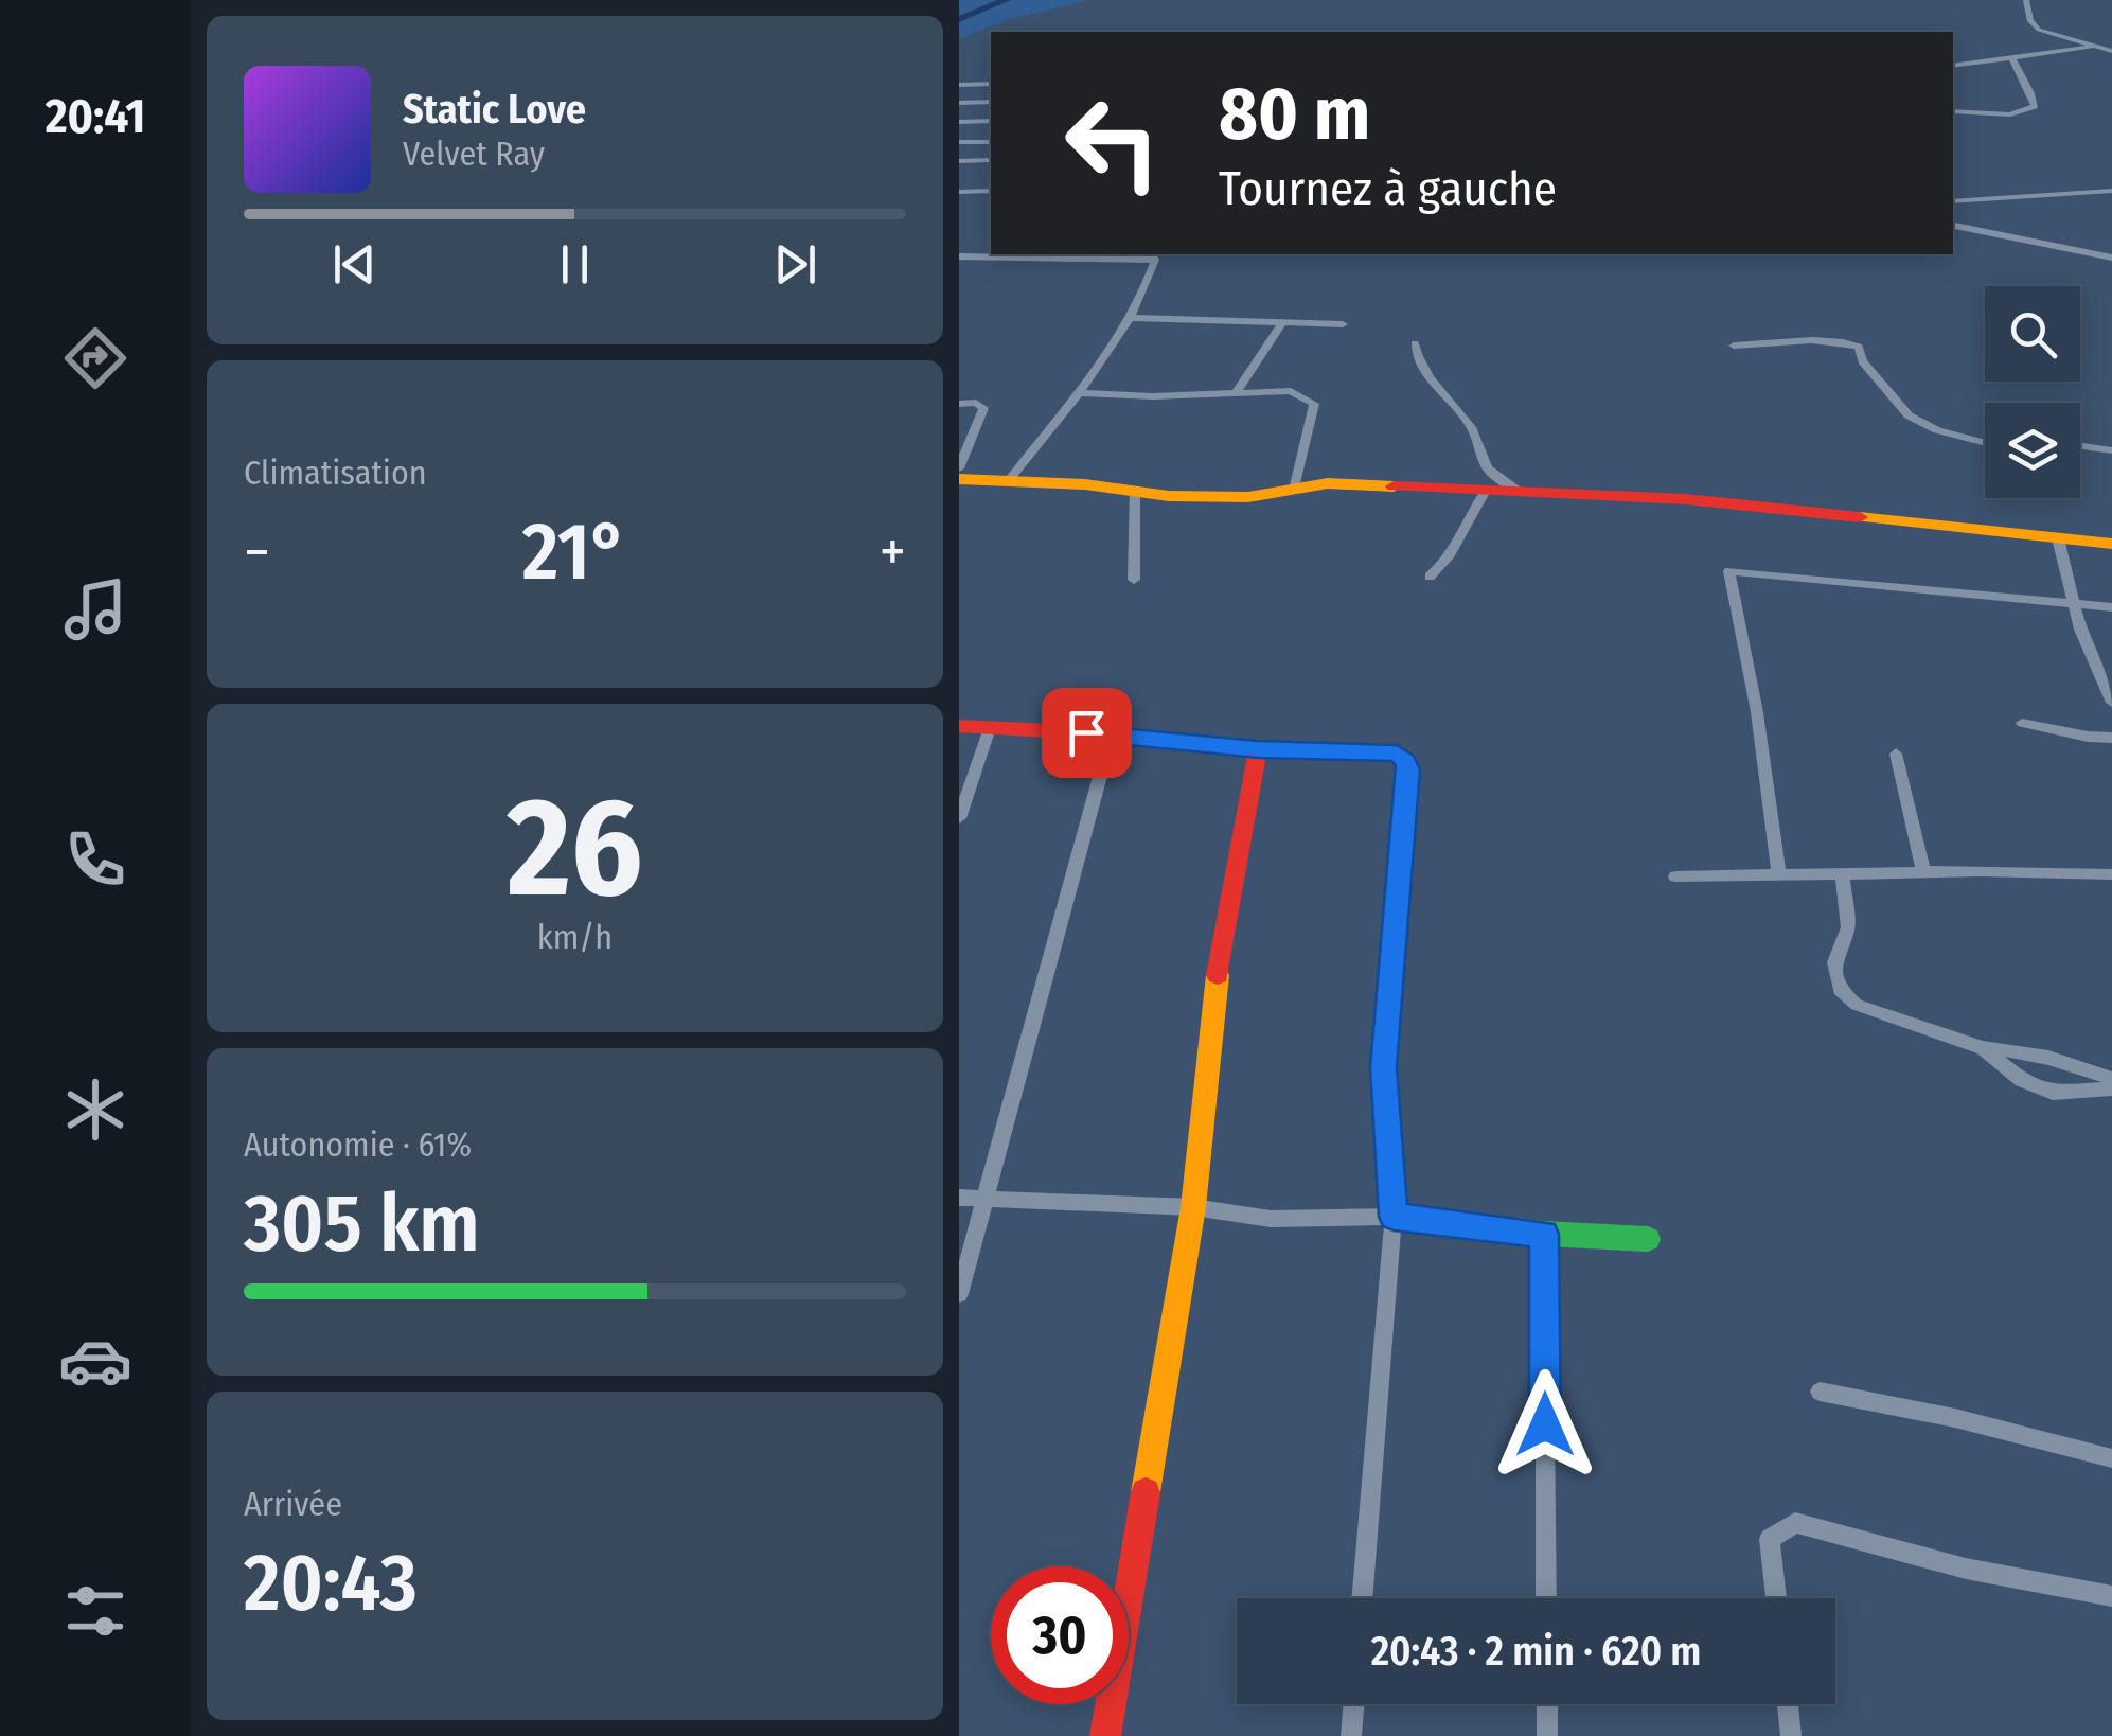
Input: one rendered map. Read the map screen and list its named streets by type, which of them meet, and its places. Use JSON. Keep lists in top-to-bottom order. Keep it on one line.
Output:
{"page":{"tabs":"20:41","turn":["80 m","Tournez à gauche"],"song":["Static Love","Velvet Ray"],"tile":["Climatisation",["26","km/h"],["Autonomie · 61%","305 km"],["Arrivée","20:43"]],"heat":["−","21°","+"],"limit":"30","trip":"20:43 · 2 min · 620 m"}}
